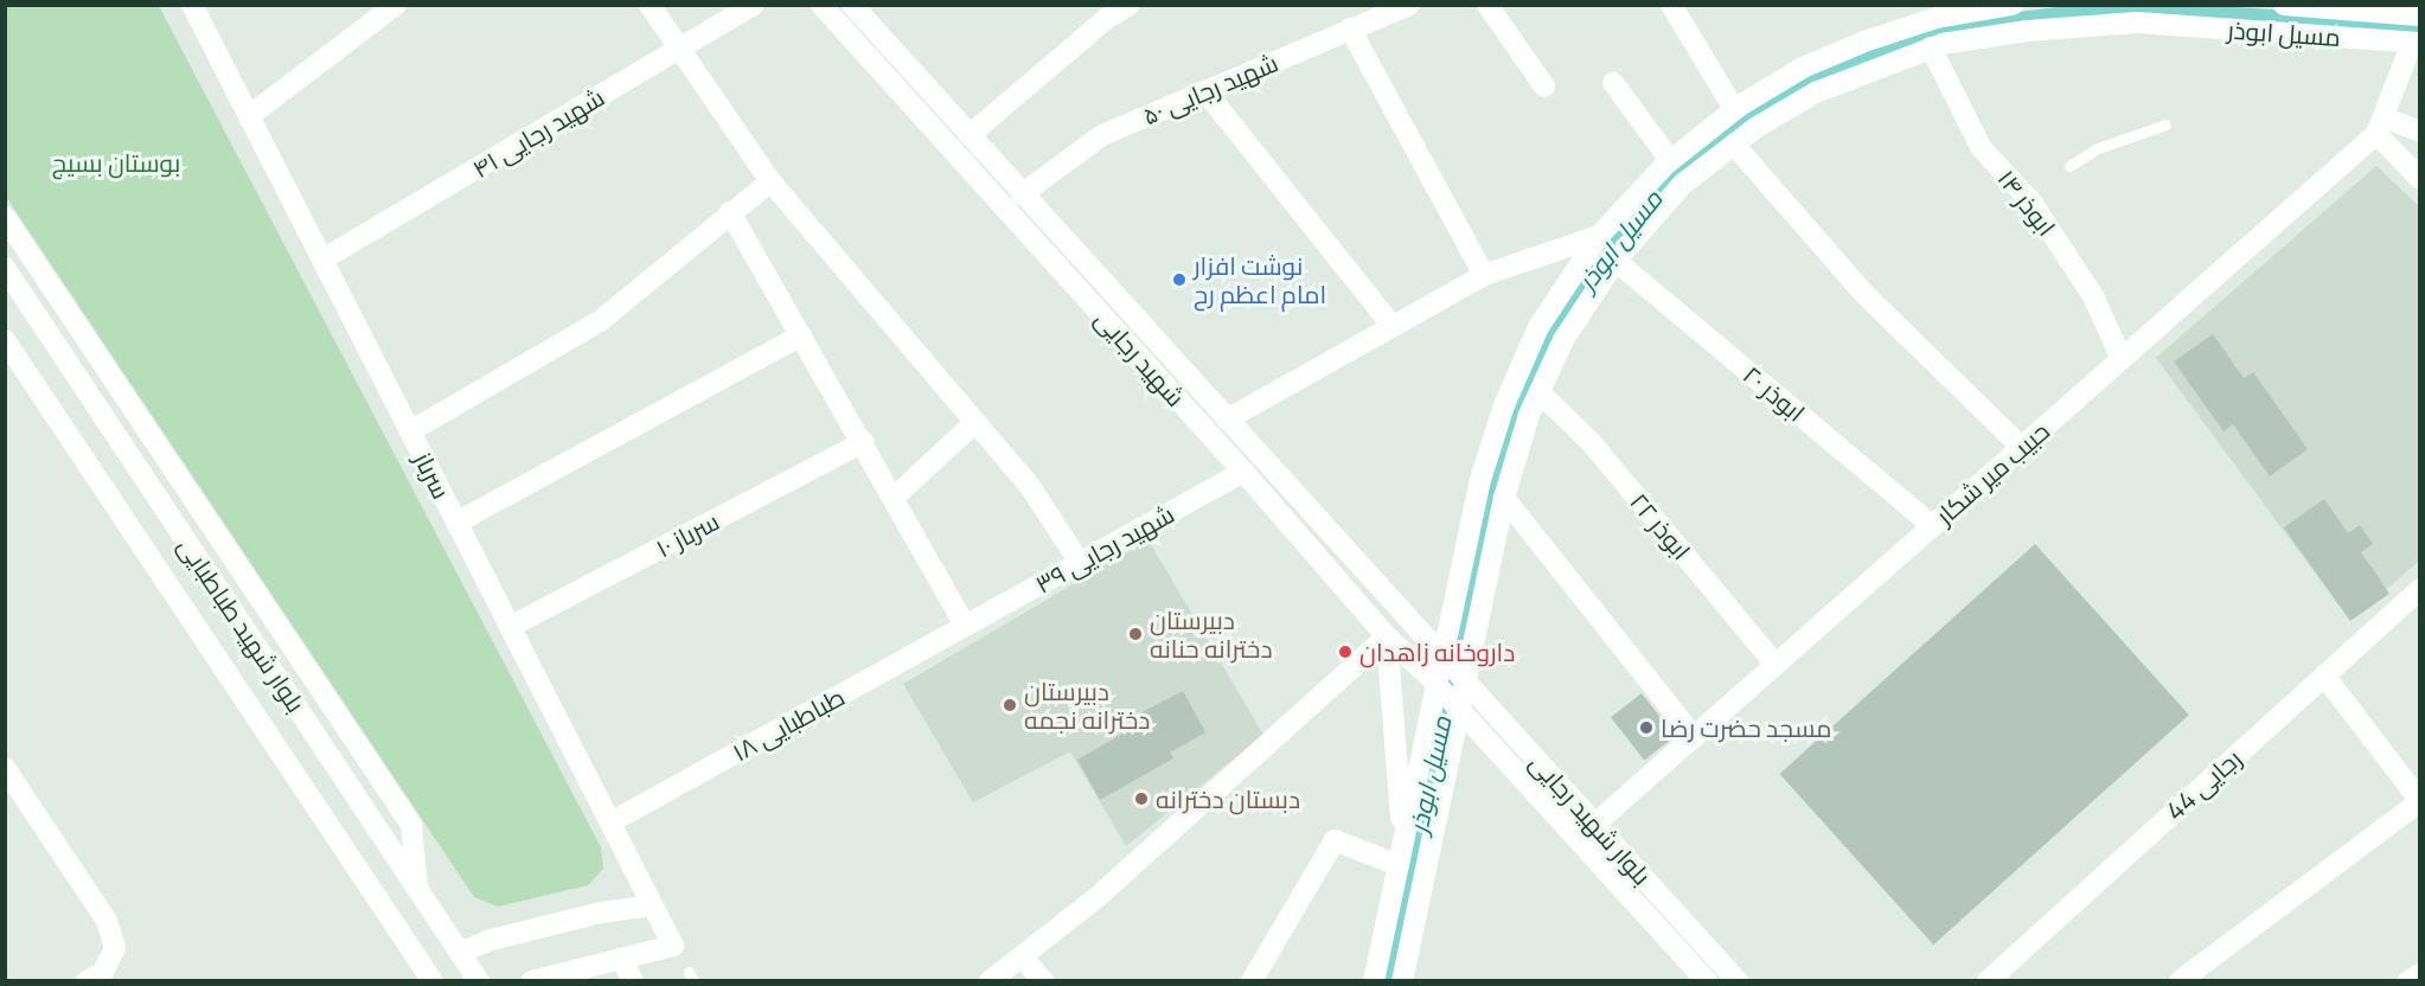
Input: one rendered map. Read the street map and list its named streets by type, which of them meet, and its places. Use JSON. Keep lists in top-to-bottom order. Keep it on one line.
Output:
{"streets":{"street":["مسیل ابوذر","شهید رجایی ۵۰","شهید رجایی ۴۱","ابوذر ۱۴","شهید رجایی","ابوذر ۲۰","حبیب میر شکار","سرباز","ابوذر ۲۲","سرباز ۱۰","شهید رجایی ۳۹","بلوار شهید طباطبایی","طباطبایی ۱۸","رجایی 44","بلوار شهید رجایی"]},"crossings":[["مسیل ابوذر","ابوذر ۱۴"],["مسیل ابوذر","شهید رجایی"],["مسیل ابوذر","ابوذر ۲۰"],["مسیل ابوذر","ابوذر ۲۲"],["مسیل ابوذر","بلوار شهید رجایی"],["شهید رجایی ۵۰","شهید رجایی"],["شهید رجایی ۴۱","سرباز"],["ابوذر ۱۴","حبیب میر شکار"],["شهید رجایی","شهید رجایی ۳۹"],["شهید رجایی","بلوار شهید رجایی"],["ابوذر ۲۰","حبیب میر شکار"],["حبیب میر شکار","ابوذر ۲۲"],["حبیب میر شکار","بلوار شهید رجایی"],["سرباز","سرباز ۱۰"],["سرباز","طباطبایی ۱۸"],["شهید رجایی ۳۹","طباطبایی ۱۸"]],"water":["مسیل ابوذر"],"parks":["بوستان بسیج"],"places":["نوشت افزار امام اعظم رح","دبیرستان دخترانه حنانه","داروخانه زاهدان","دبیرستان دخترانه نجمه","مسجد حضرت رضا","دبستان دخترانه"]}
